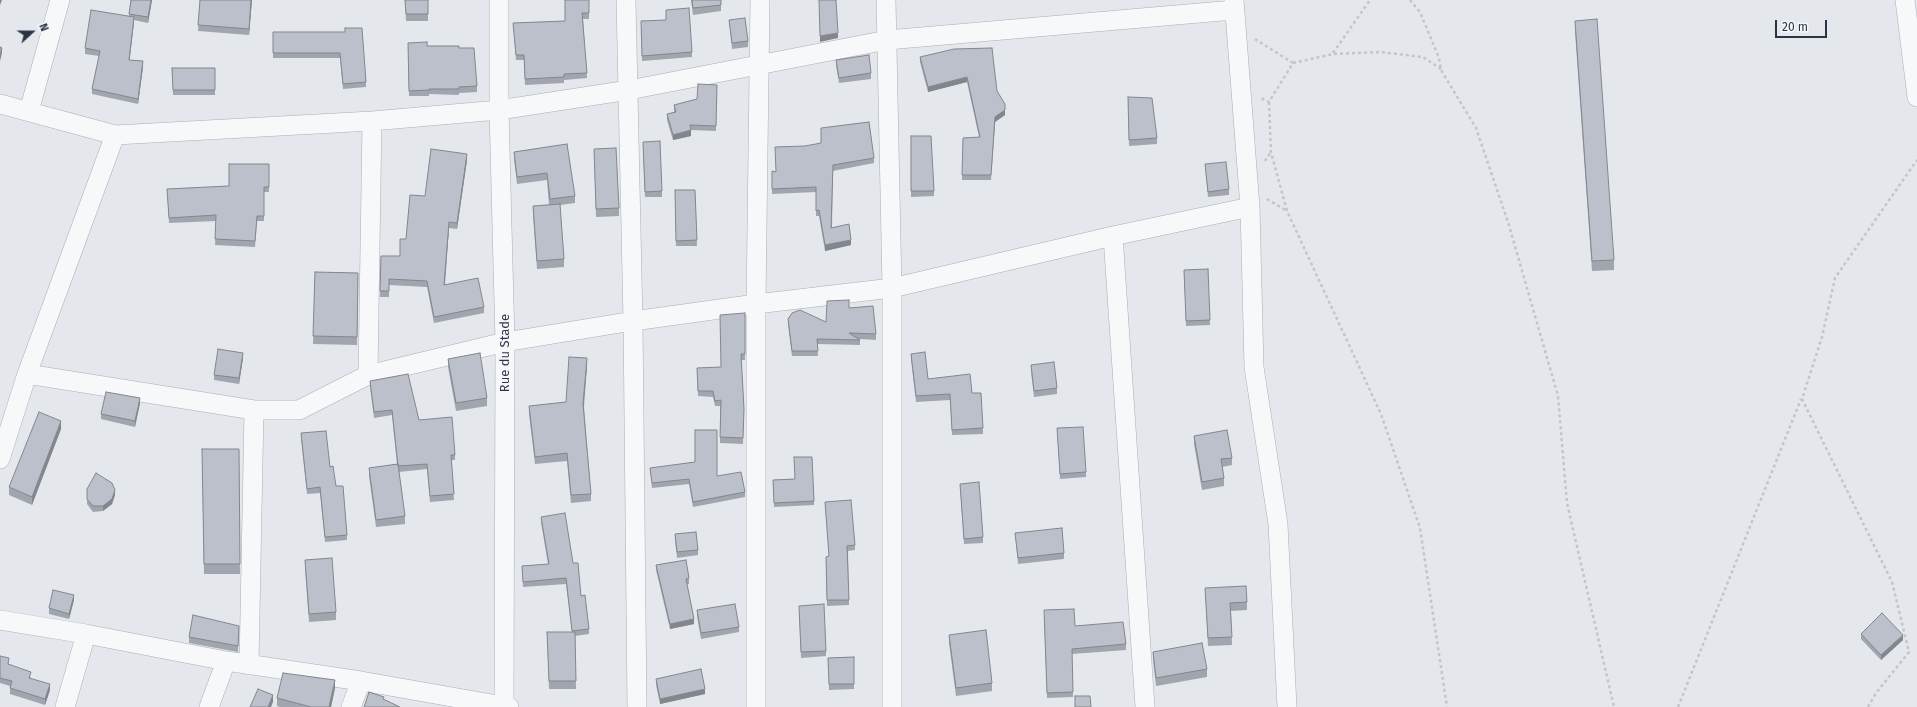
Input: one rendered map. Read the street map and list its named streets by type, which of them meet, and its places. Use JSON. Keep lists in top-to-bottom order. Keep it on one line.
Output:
{"streets":{"street":["Rue du Stade"]},"scale_bar":"20 m","north":"right"}
